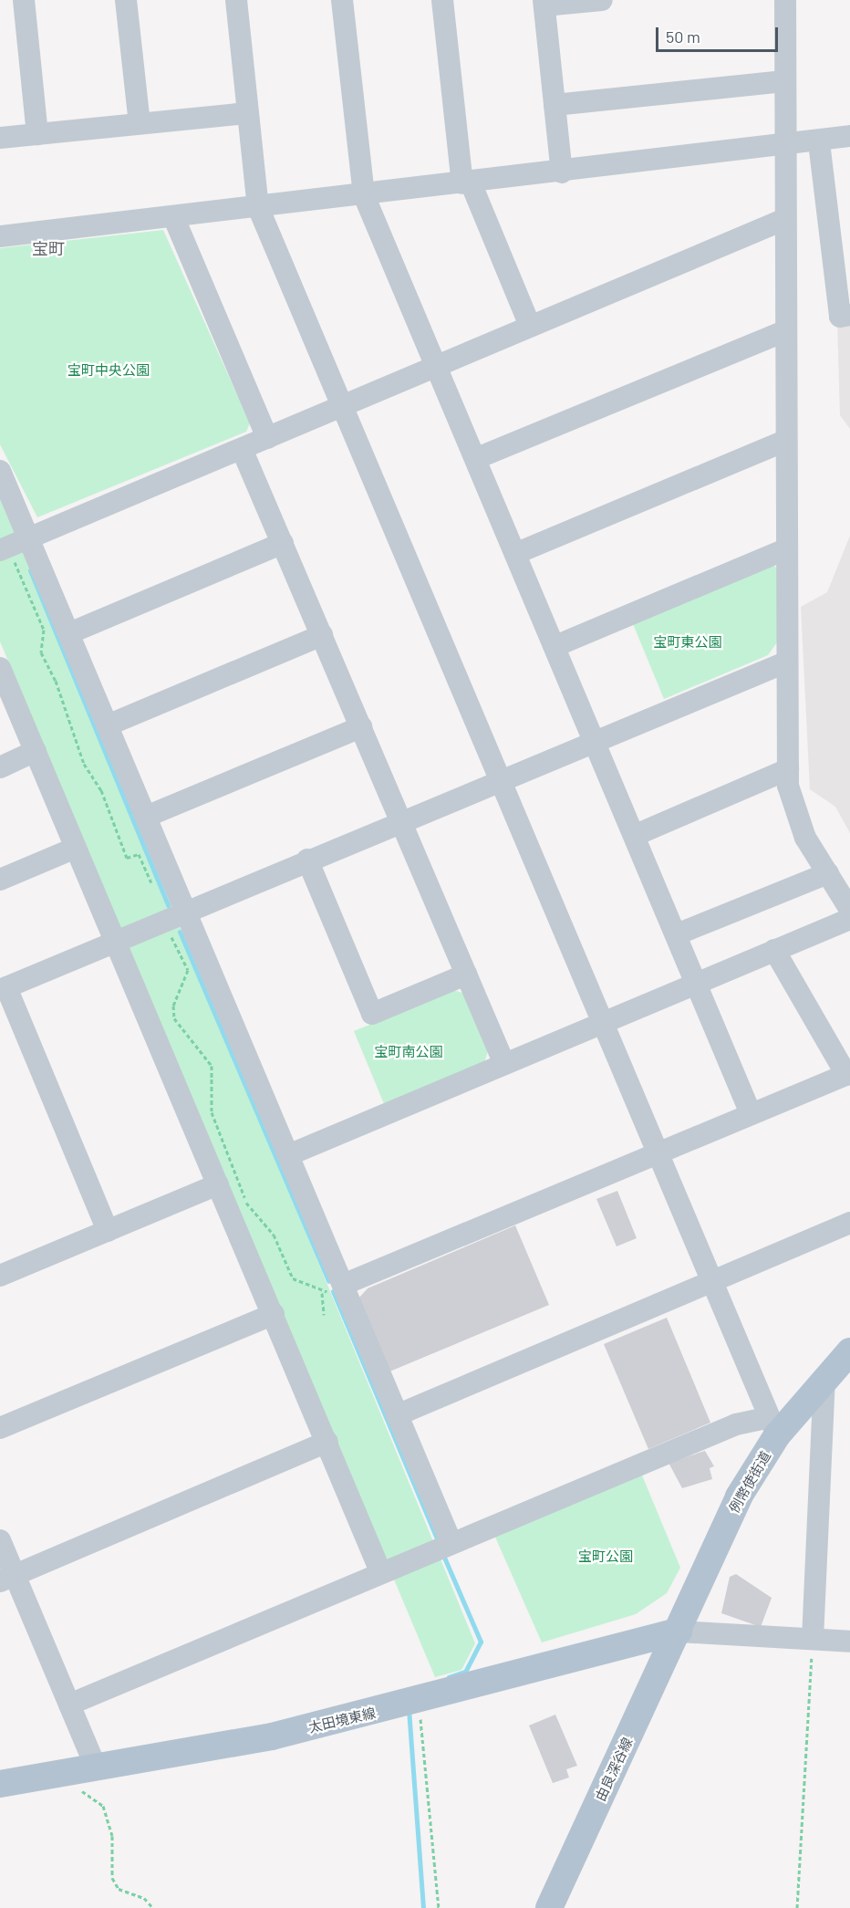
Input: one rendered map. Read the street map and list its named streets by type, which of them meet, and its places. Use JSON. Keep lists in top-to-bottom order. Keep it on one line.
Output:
{"streets":{"main road":["例幣使街道","太田境東線","由良深谷線"]},"crossings":[["例幣使街道","太田境東線"],["例幣使街道","由良深谷線"],["太田境東線","由良深谷線"]],"districts":["宝町"],"parks":["宝町中央公園","宝町東公園","宝町南公園","宝町公園"],"scale_bar":"50 m"}
